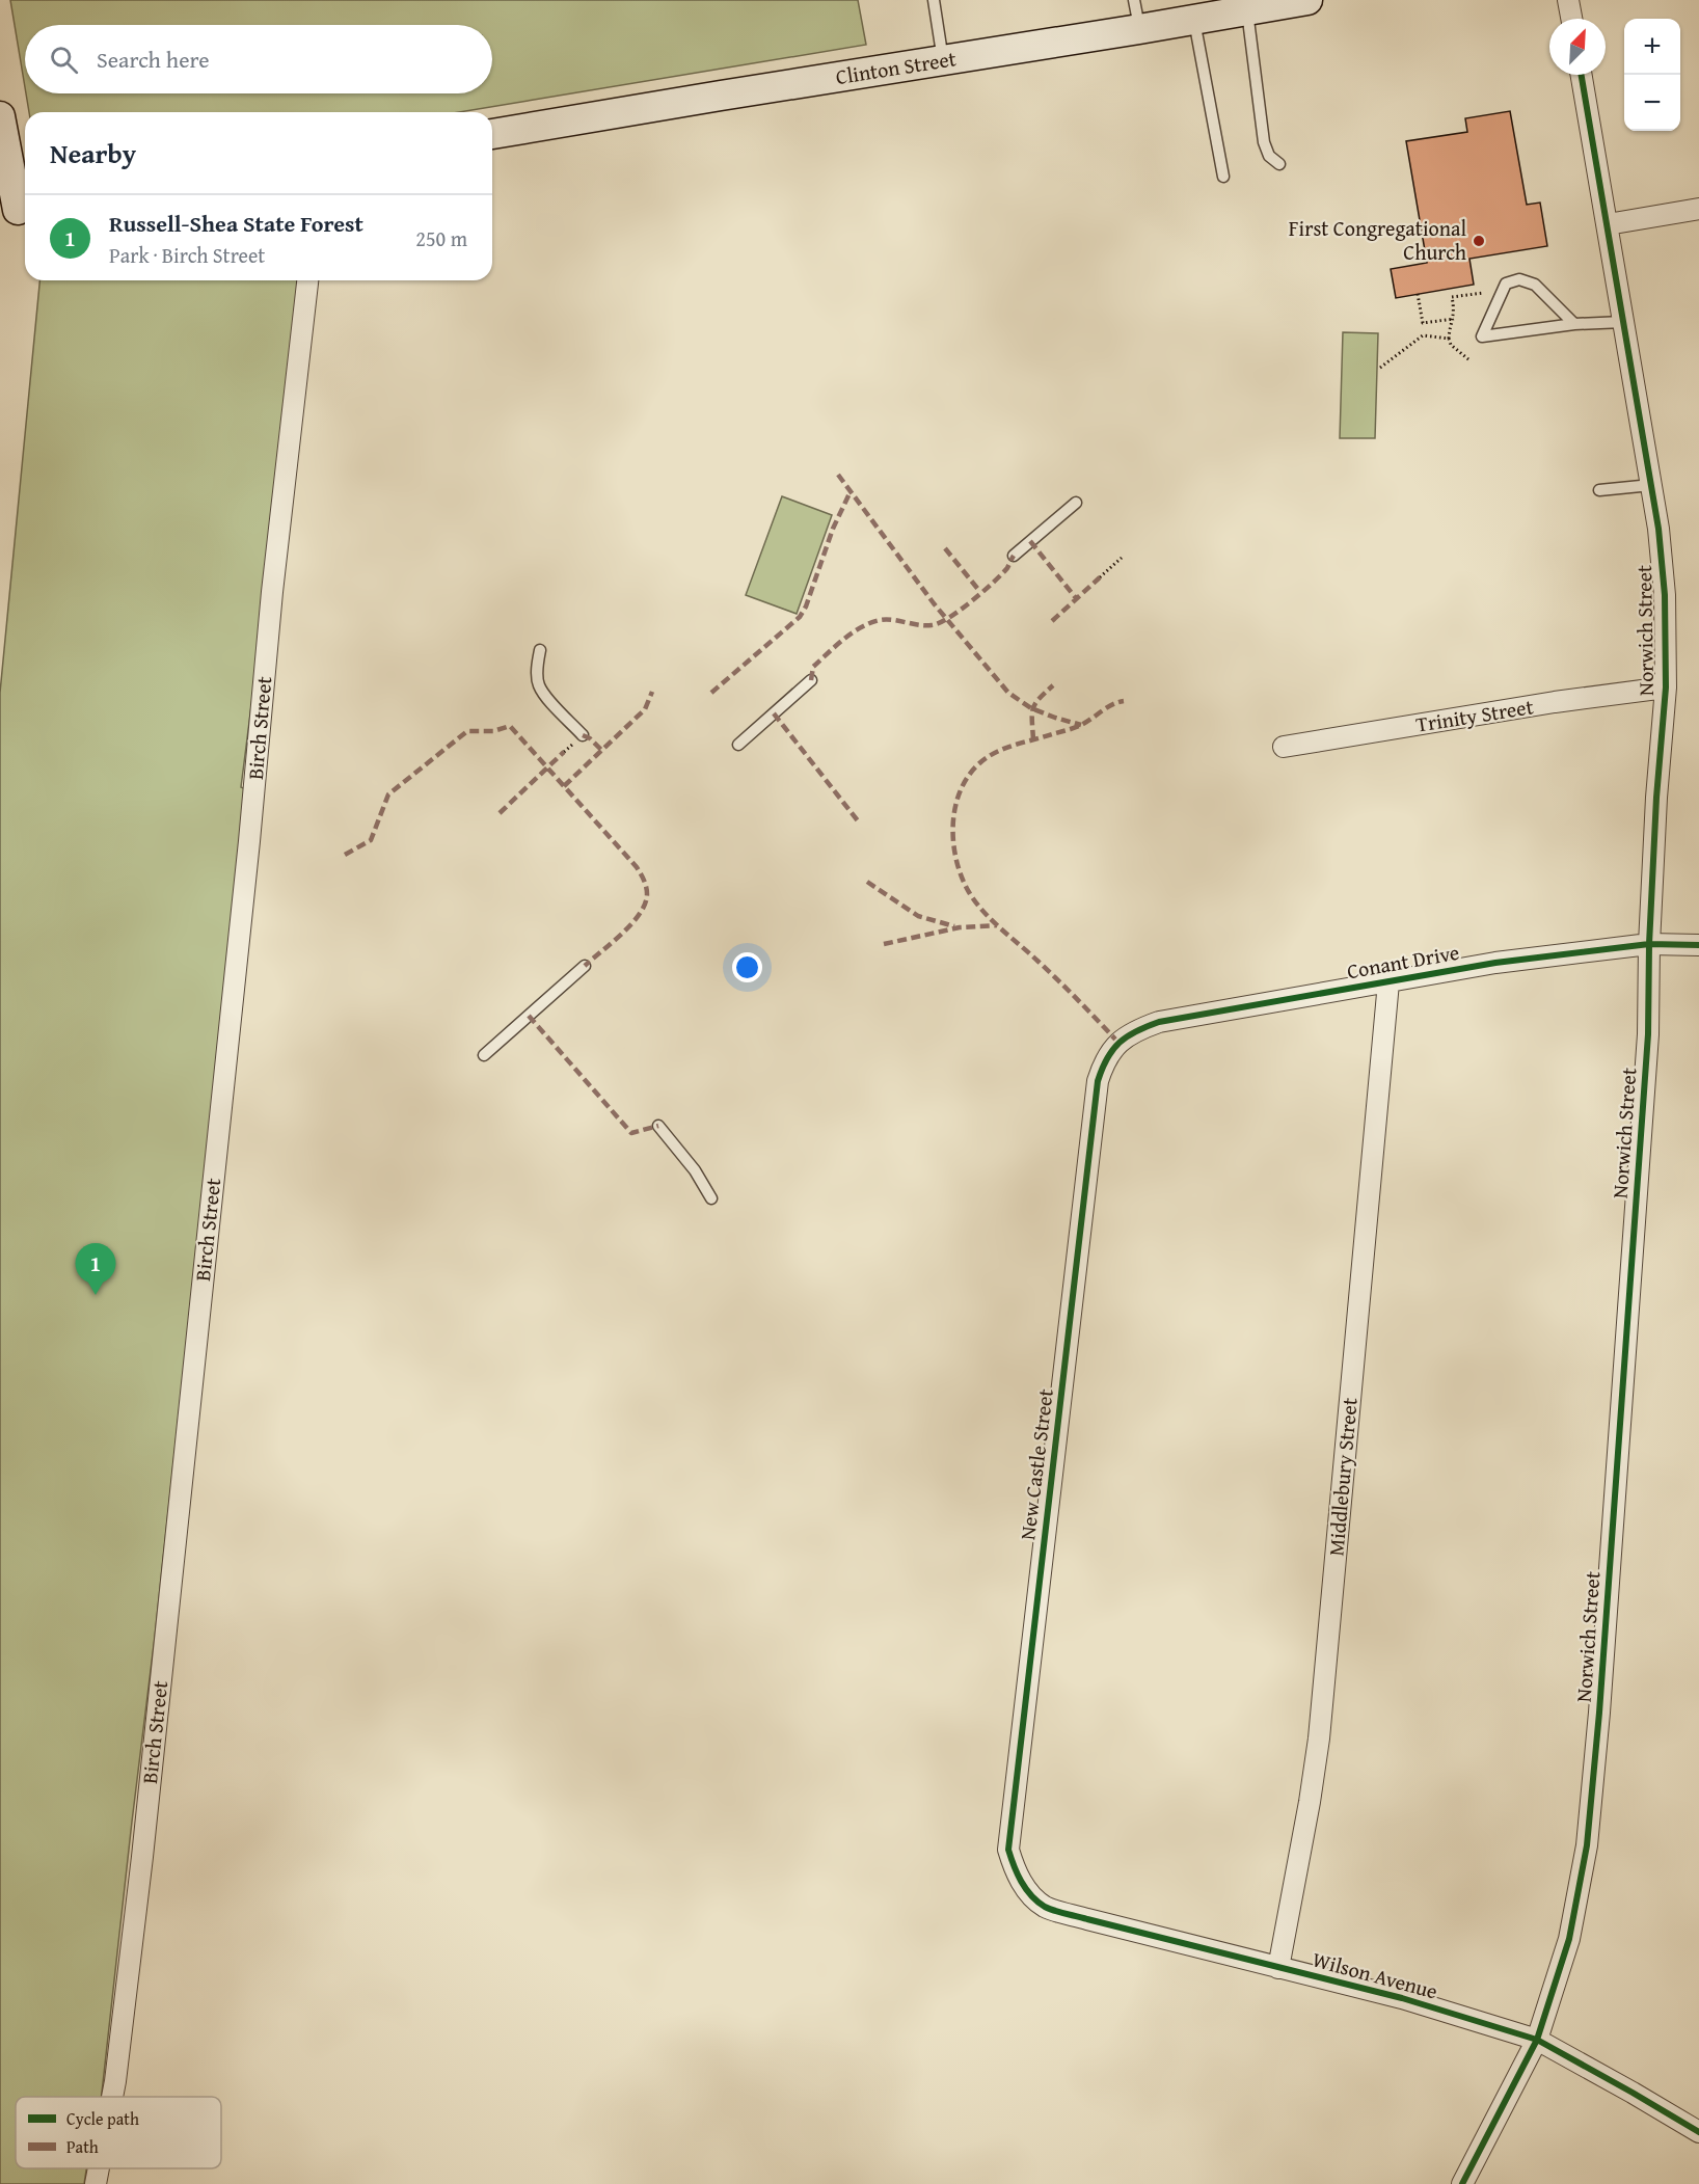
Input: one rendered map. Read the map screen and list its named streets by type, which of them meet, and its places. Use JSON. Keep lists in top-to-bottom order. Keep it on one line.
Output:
{"streets":{"main road":["Clinton Street"],"street":["Norwich Street","Trinity Street","Birch Street","Conant Drive","New Castle Street","Middlebury Street","Wilson Avenue"]},"crossings":[["Norwich Street","Trinity Street"],["Norwich Street","Conant Drive"],["Norwich Street","Wilson Avenue"],["Conant Drive","New Castle Street"],["Conant Drive","Middlebury Street"],["New Castle Street","Wilson Avenue"],["Middlebury Street","Wilson Avenue"]],"places":["First Congregational Church"],"legend":["Cycle path","Path"],"north":"top right","page":{"map_buttons":["+","−"],"search":"Search here","heading":"Nearby","list":[{"mark":"1","name":"Russell-Shea State Forest","note":"Park · Birch Street","value":"250 m"}],"pins":"1"}}
